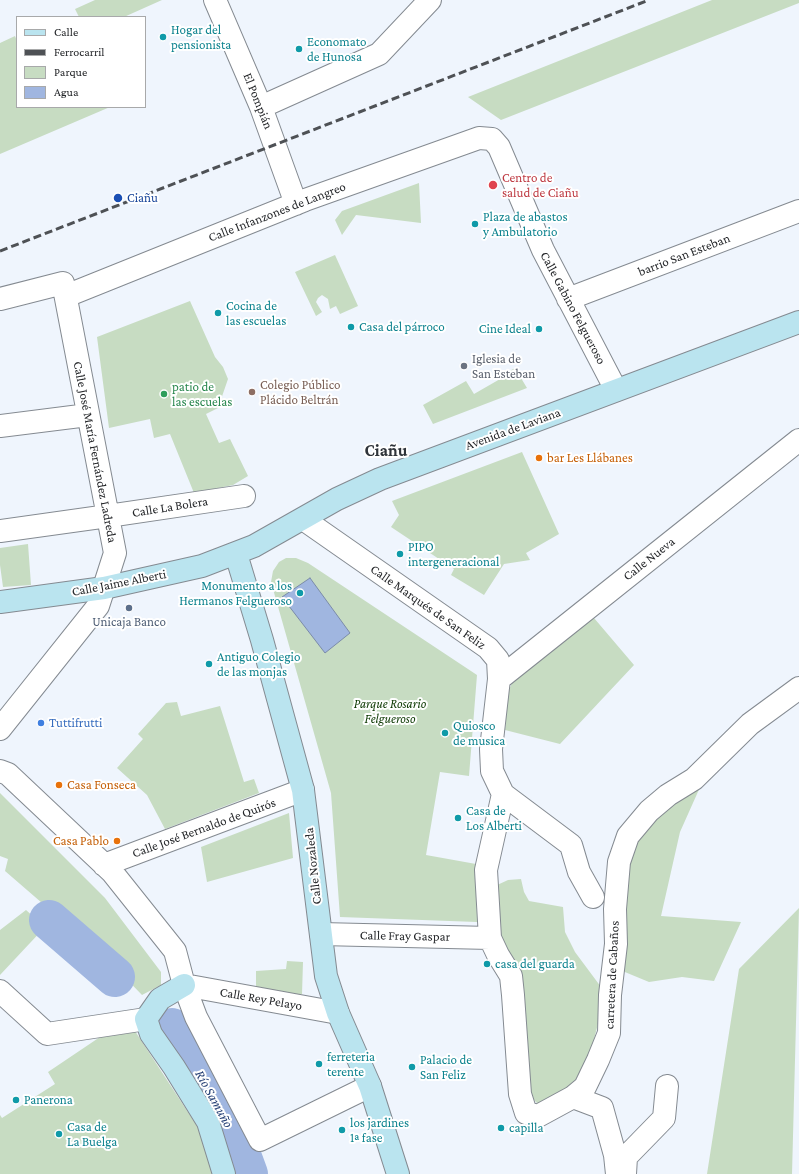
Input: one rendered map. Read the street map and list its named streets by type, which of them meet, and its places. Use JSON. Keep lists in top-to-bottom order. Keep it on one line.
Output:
{"streets":{"street":["El Pompián","Calle Infanzones de Langreo","barrio San Esteban","Calle Gabino Felgueroso","Avenida de Laviana","Calle José María Fernández Ladreda","Calle La Bolera","Calle Nueva","Calle Jaime Alberti","Calle Marqués de San Feliz","Calle José Bernaldo de Quirós","Calle Nozaleda","Calle Fray Gaspar","carretera de Cabaños","Calle Rey Pelayo"]},"crossings":[["El Pompián","Calle Infanzones de Langreo"],["Calle Infanzones de Langreo","Calle Gabino Felgueroso"],["Calle Infanzones de Langreo","Calle José María Fernández Ladreda"],["barrio San Esteban","Calle Gabino Felgueroso"],["Calle Gabino Felgueroso","Avenida de Laviana"],["Avenida de Laviana","Calle Jaime Alberti"],["Avenida de Laviana","Calle Marqués de San Feliz"],["Avenida de Laviana","Calle Nozaleda"],["Calle José María Fernández Ladreda","Calle La Bolera"],["Calle José María Fernández Ladreda","Calle Jaime Alberti"],["Calle Nueva","Calle Marqués de San Feliz"],["Calle Jaime Alberti","Calle Nozaleda"],["Calle José Bernaldo de Quirós","Calle Nozaleda"],["Calle Nozaleda","Calle Fray Gaspar"],["Calle Nozaleda","Calle Rey Pelayo"],["Calle Fray Gaspar","carretera de Cabaños"]],"districts":["Ciañu"],"water":["Río Samuño"],"parks":["Parque Rosario Felgueroso"],"places":["Hogar del pensionista","Economato de Hunosa","Centro de salud de Ciañu","Ciañu","Plaza de abastos y Ambulatorio","Cocina de las escuelas","Casa del párroco","Cine Ideal","Iglesia de San Esteban","Colegio Público Plácido Beltrán","patio de las escuelas","bar Les Llábanes","PIPO intergeneracional","Monumento a los Hermanos Felgueroso","Unicaja Banco","Antiguo Colegio de las monjas","Tuttifrutti","Quiosco de musica","Casa Fonseca","Casa de Los Alberti","Casa Pablo","casa del guarda","ferreteria terente","Palacio de San Feliz","Panerona","capilla","los jardines 1ª fase","Casa de La Buelga"],"legend":["Calle","Ferrocarril","Parque","Agua"]}
